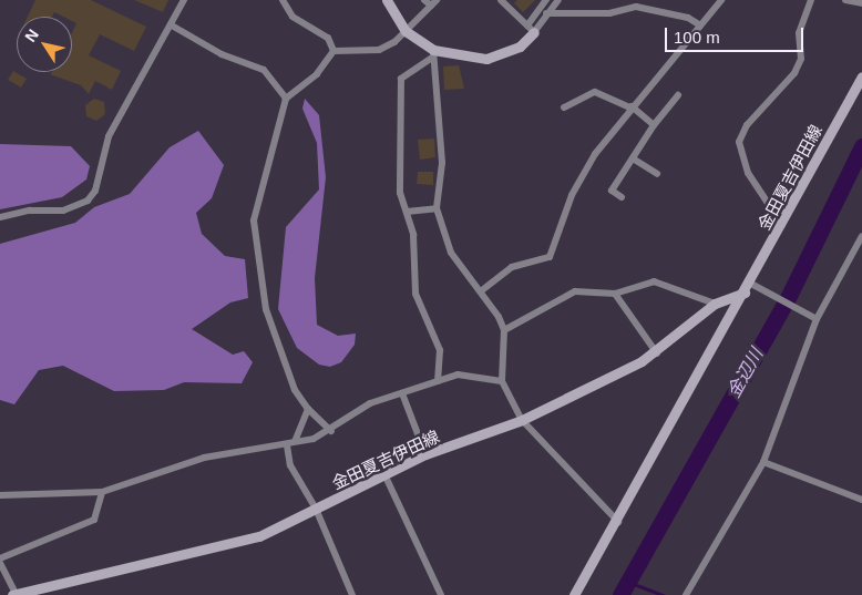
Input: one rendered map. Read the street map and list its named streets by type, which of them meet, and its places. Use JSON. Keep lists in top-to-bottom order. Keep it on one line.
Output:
{"streets":{"main road":["金田夏吉伊田線"]},"water":["金辺川"],"scale_bar":"100 m","north":"top left"}
